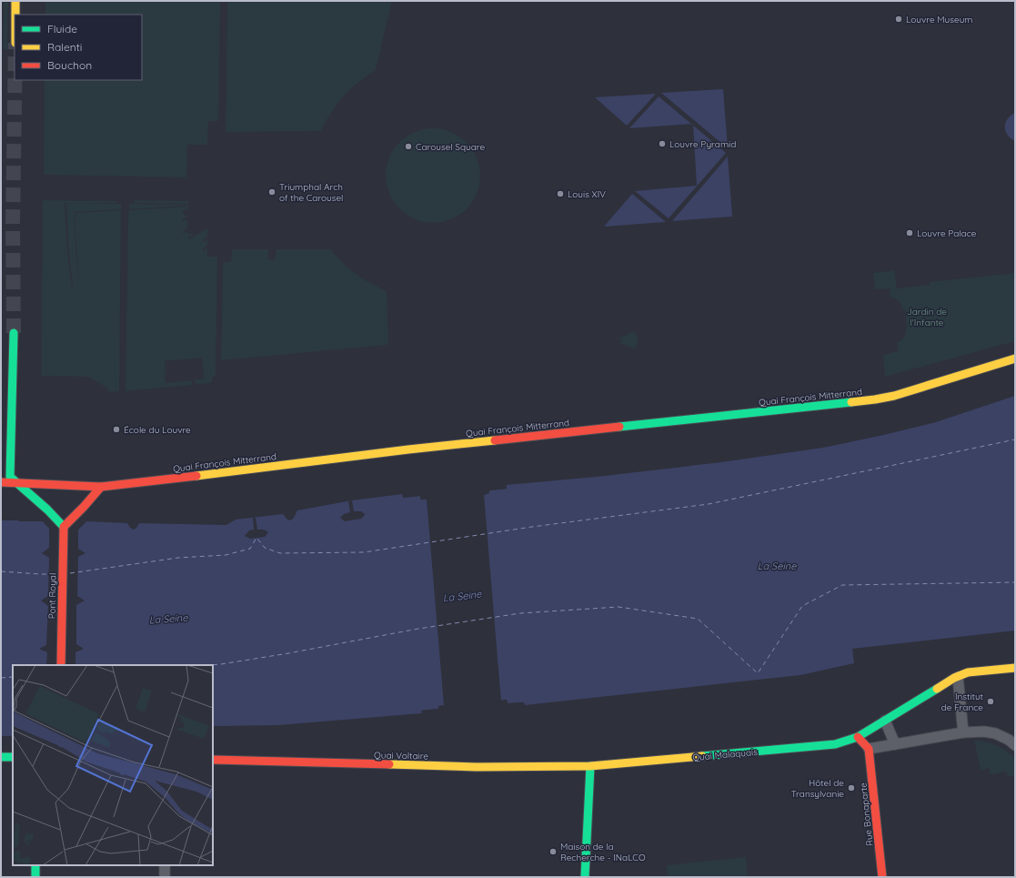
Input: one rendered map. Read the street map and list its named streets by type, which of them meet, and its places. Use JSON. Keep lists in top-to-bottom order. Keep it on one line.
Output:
{"streets":{"main road":["Quai François Mitterrand","Pont Royal","Quai Malaquais","Quai Voltaire","Rue Bonaparte"]},"crossings":[["Quai Malaquais","Quai Voltaire"]],"water":["La Seine"],"parks":["Jardin de l'Infante"],"places":["Louvre Museum","Louvre Pyramid","Carousel Square","Triumphal Arch of the Carousel","Louis XIV","Louvre Palace","École du Louvre","Institut de France","Hôtel de Transylvanie","Maison de la Recherche - INaLCO"],"legend":["Fluide","Ralenti","Bouchon"]}
